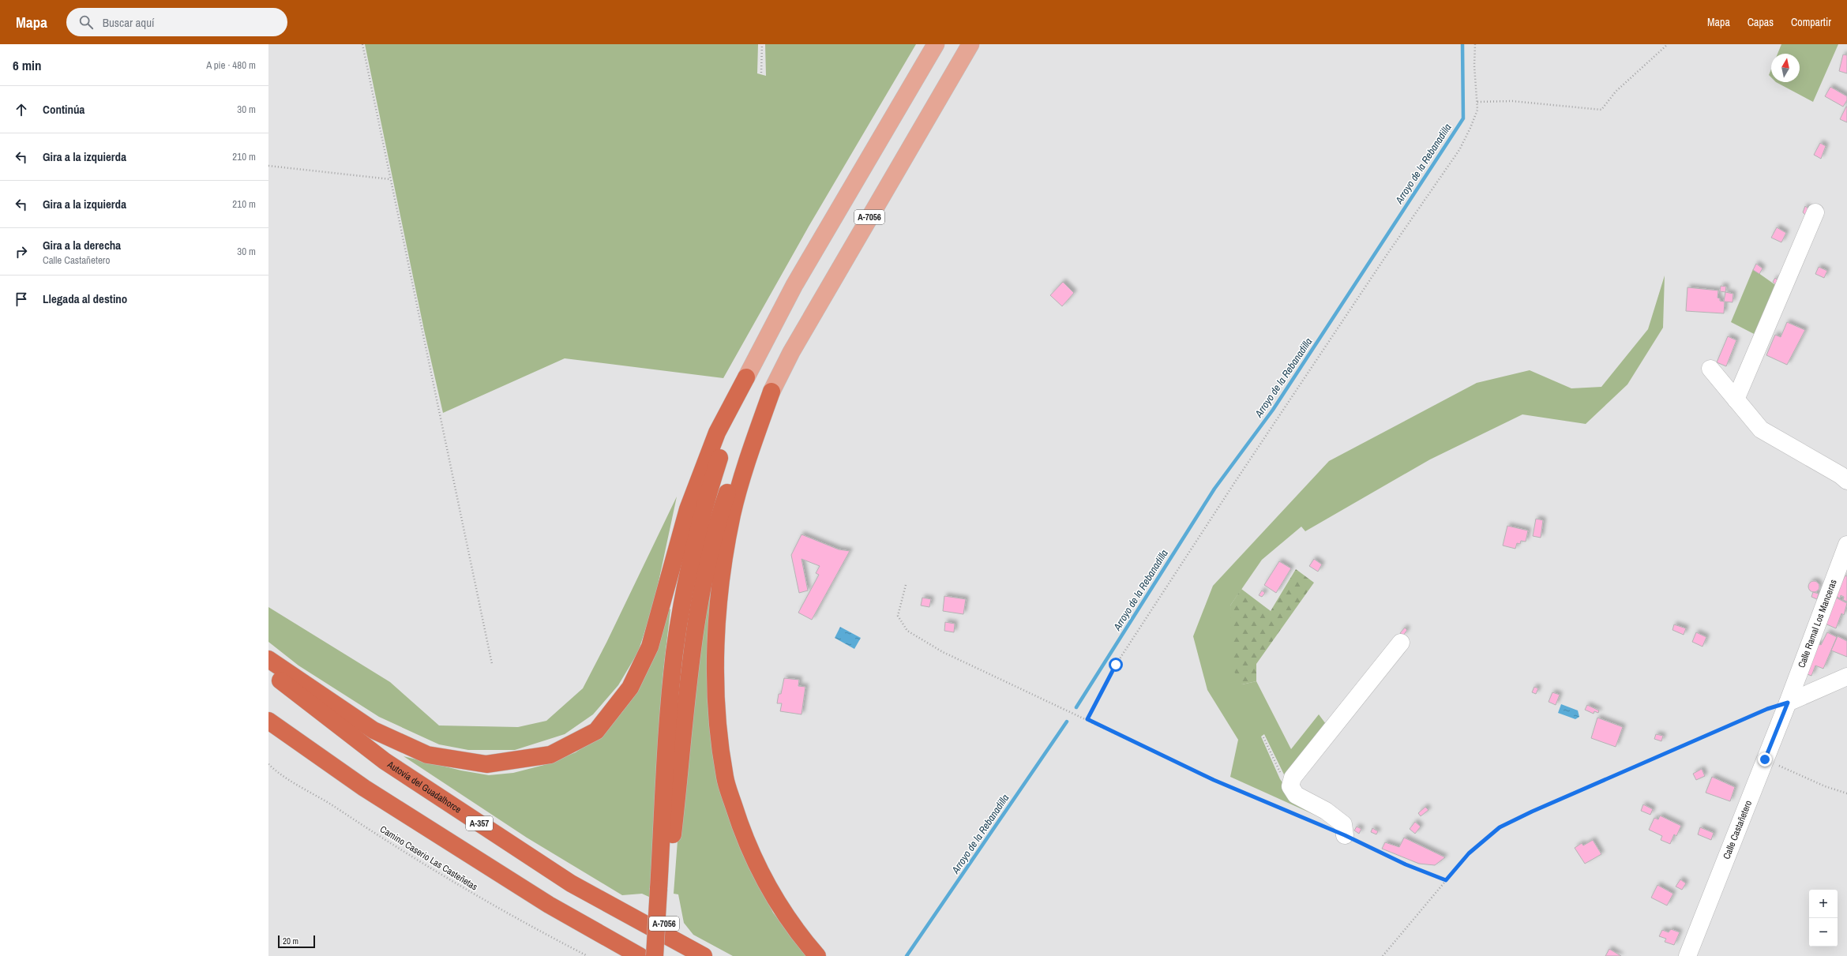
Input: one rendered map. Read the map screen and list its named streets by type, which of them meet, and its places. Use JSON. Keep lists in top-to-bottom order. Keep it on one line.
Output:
{"streets":{"highway":["A-7056","Autovía del Guadalhorce","A-357"],"street":["Calle Ramal Los Manceras","Calle Castañetero"],"path":["Camino Caserio Las Casteñetas"]},"crossings":[["Calle Ramal Los Manceras","Calle Castañetero"]],"water":["Arroyo de la Rebanadilla"],"scale_bar":"20 m","north":"top","page":{"header":"Mapa","search":"Buscar aquí","nav":["Mapa","Capas","Compartir"],"heading":["6 min","A pie · 480 m"],"list":[["Continúa","30 m"],["Gira a la izquierda","210 m"],["Gira a la izquierda","210 m"],["Gira a la derecha","Calle Castañetero","30 m"],"Llegada al destino"],"map_buttons":["+","−"],"scale":"20 m"}}
